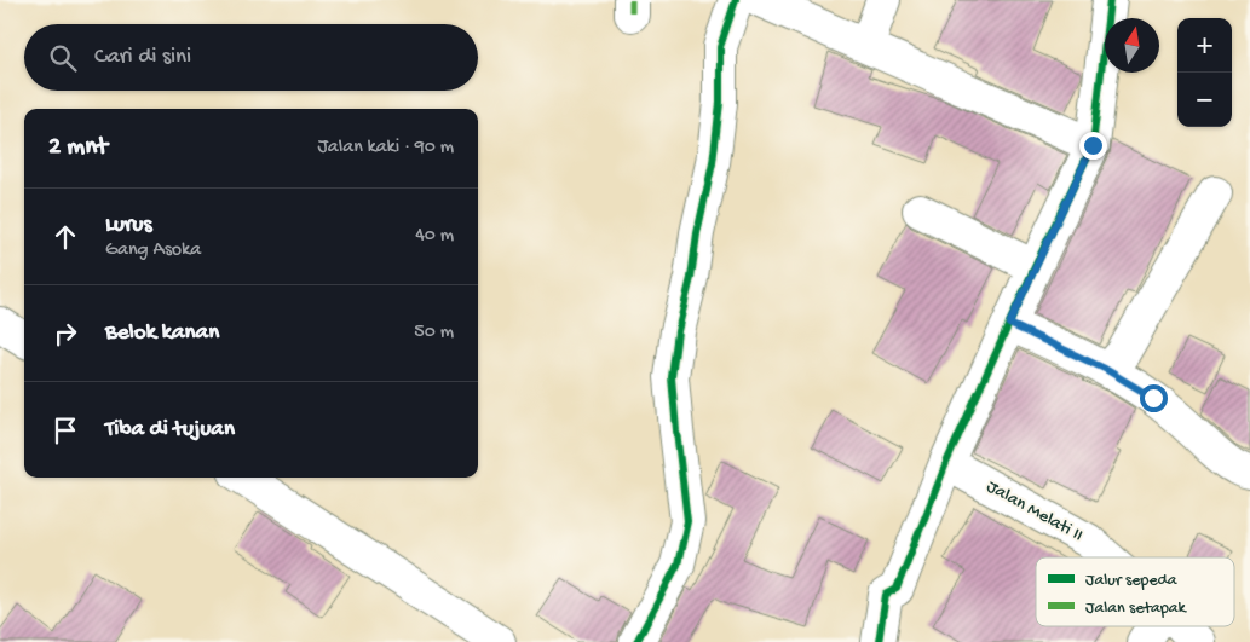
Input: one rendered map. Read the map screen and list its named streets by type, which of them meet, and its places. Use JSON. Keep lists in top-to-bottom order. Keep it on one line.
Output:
{"streets":{"street":["Jalan Melati II"]},"legend":["Jalur sepeda","Jalan setapak"],"north":"top","page":{"map_buttons":["+","−"],"search":"Cari di sini","heading":["2 mnt","Jalan kaki · 90 m"],"list":[["Lurus","Gang Asoka","40 m"],["Belok kanan","50 m"],"Tiba di tujuan"]}}
